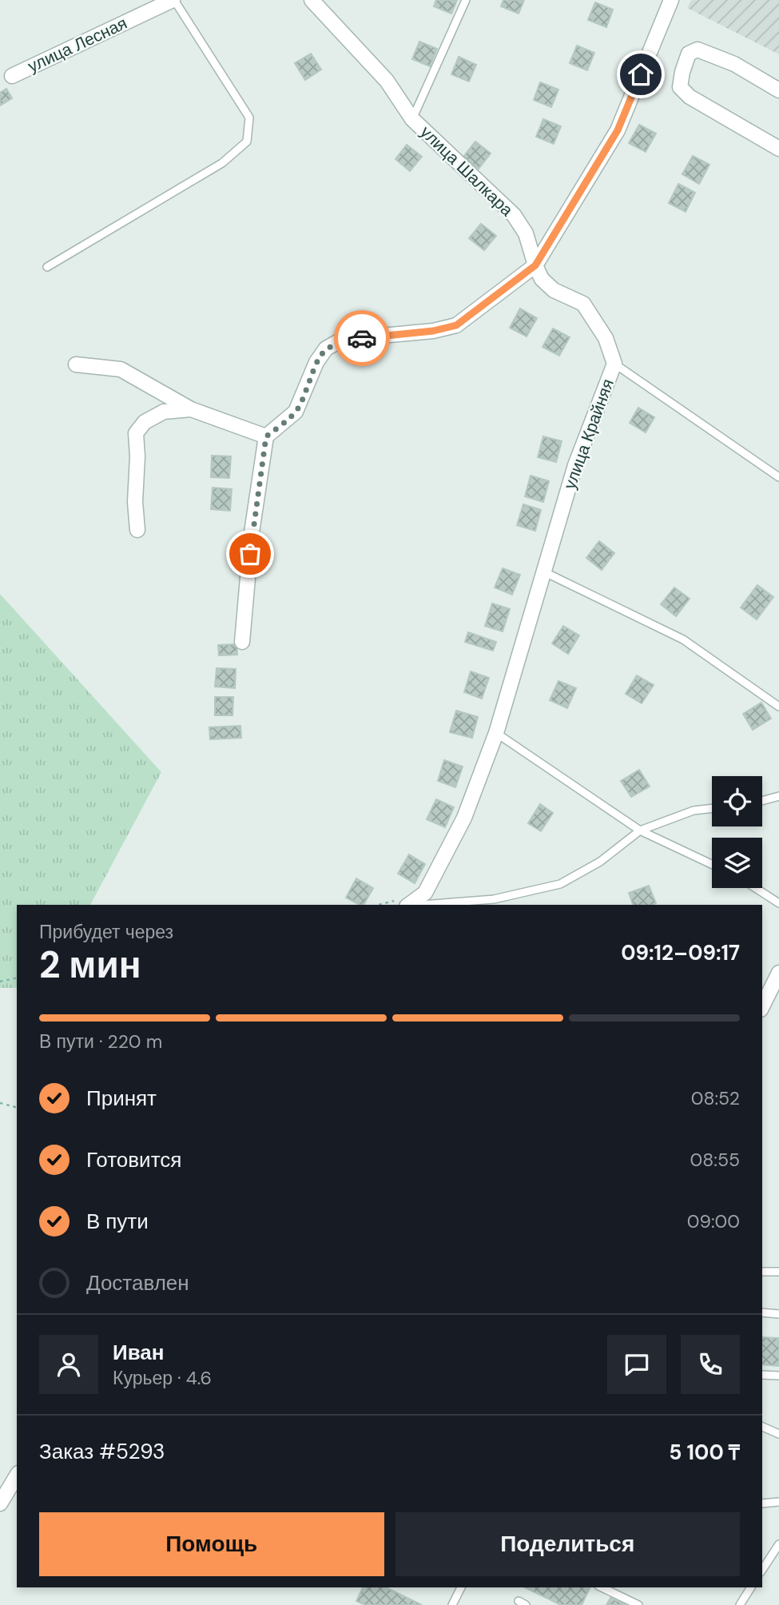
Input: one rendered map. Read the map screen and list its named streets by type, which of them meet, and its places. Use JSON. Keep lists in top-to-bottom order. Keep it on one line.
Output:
{"streets":{"street":["улица Лесная","улица Шалкара","улица Крайняя"]},"crossings":[["улица Шалкара","улица Крайняя"]],"page":{"heading":["2 мин","Прибудет через","09:12–09:17"],"panel":["Иван","Курьер · 4.6","Заказ #5293","5 100 ₸"],"bar":"В пути · 220 m","list":[["Принят","08:52"],["Готовится","08:55"],["В пути","09:00"],"Доставлен"],"buttons":["Помощь","Поделиться"]}}
